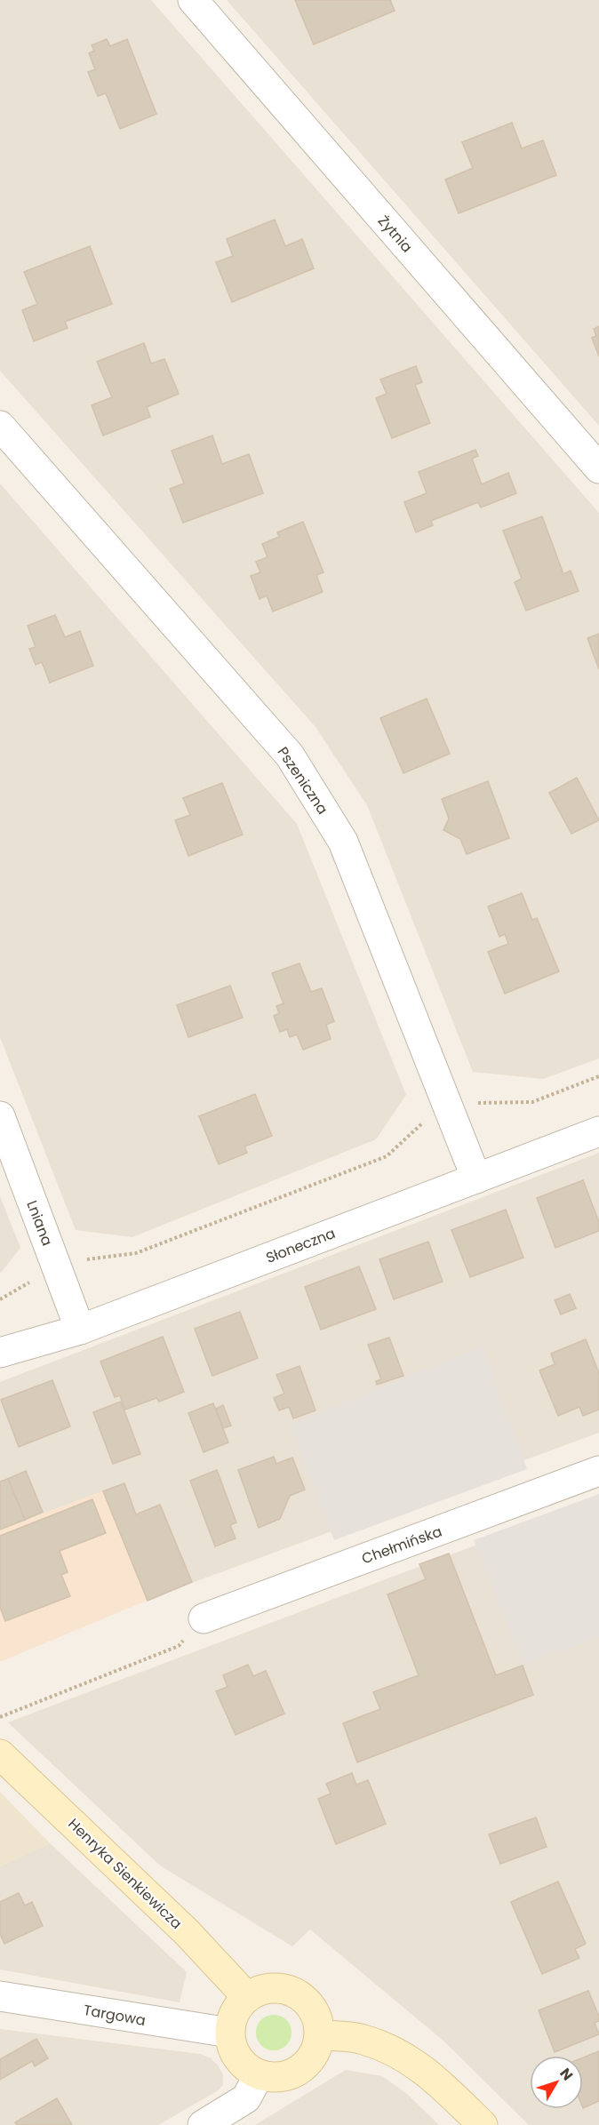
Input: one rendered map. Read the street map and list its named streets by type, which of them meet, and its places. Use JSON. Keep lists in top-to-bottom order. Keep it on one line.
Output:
{"streets":{"street":["Żytnia","Pszeniczna","Lniana","Słoneczna","Chełmińska","Henryka Sienkiewicza","Targowa"]},"crossings":[["Pszeniczna","Słoneczna"],["Lniana","Słoneczna"],["Henryka Sienkiewicza","Targowa"]],"north":"top right"}
